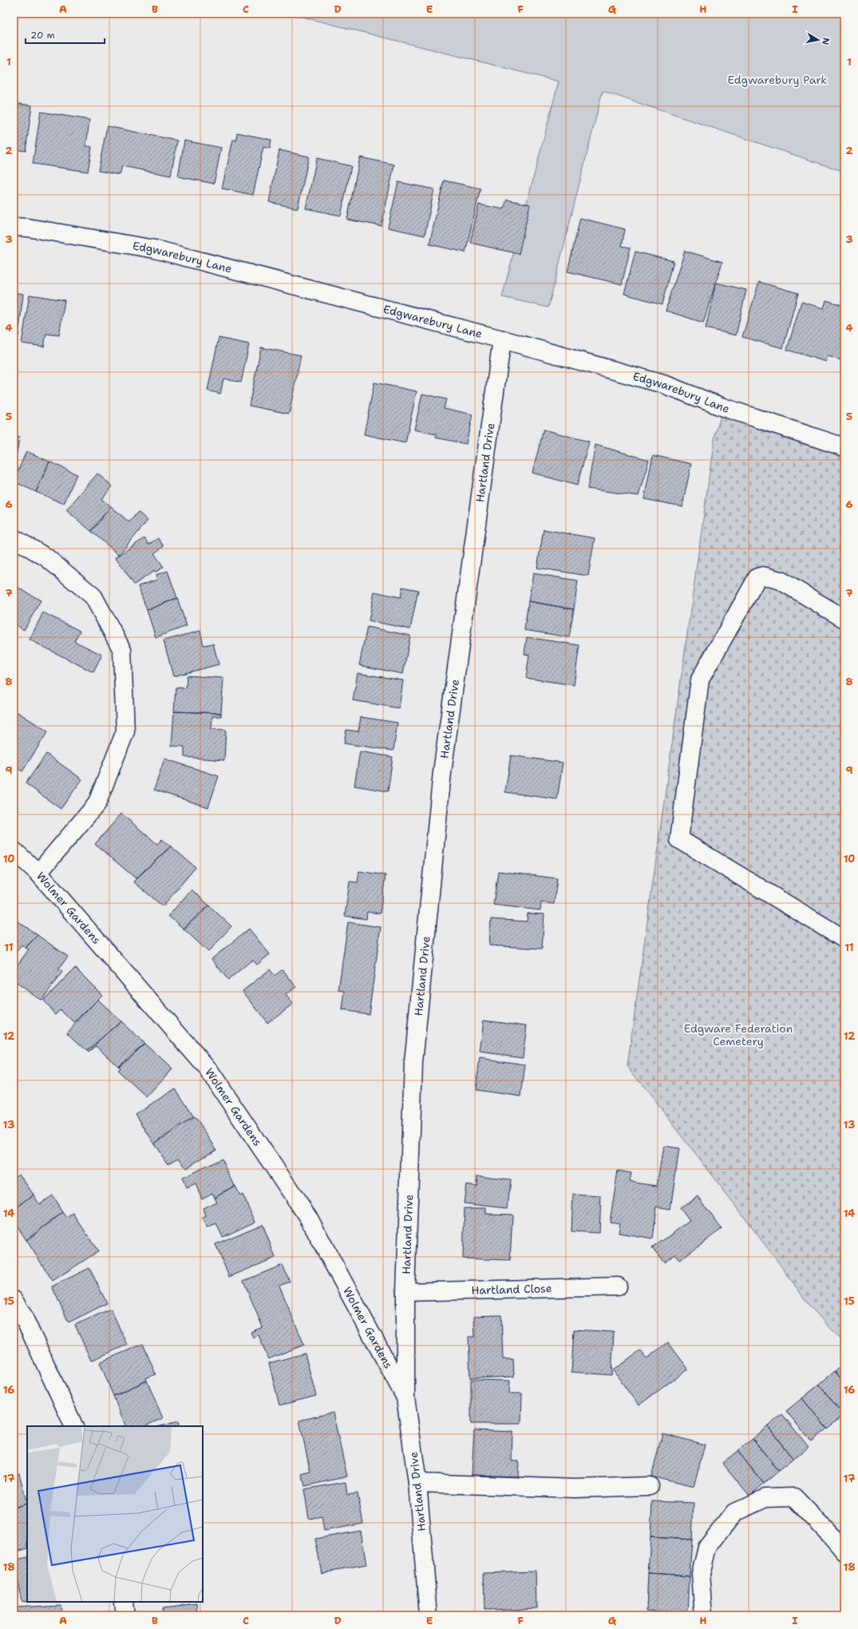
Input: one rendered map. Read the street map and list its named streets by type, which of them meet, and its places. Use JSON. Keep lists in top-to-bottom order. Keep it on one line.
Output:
{"streets":{"street":["Edgwarebury Lane","Hartland Drive","Wolmer Gardens","Hartland Close"]},"crossings":[["Edgwarebury Lane","Hartland Drive"],["Hartland Drive","Wolmer Gardens"],["Hartland Drive","Hartland Close"]],"parks":["Edgwarebury Park","Edgware Federation Cemetery"],"scale_bar":"20 m","north":"right","grid":{"columns":["A","B","C","D","E","F","G","H","I"],"rows":["1","2","3","4","5","6","7","8","9","10","11","12","13","14","15","16","17","18"]}}
